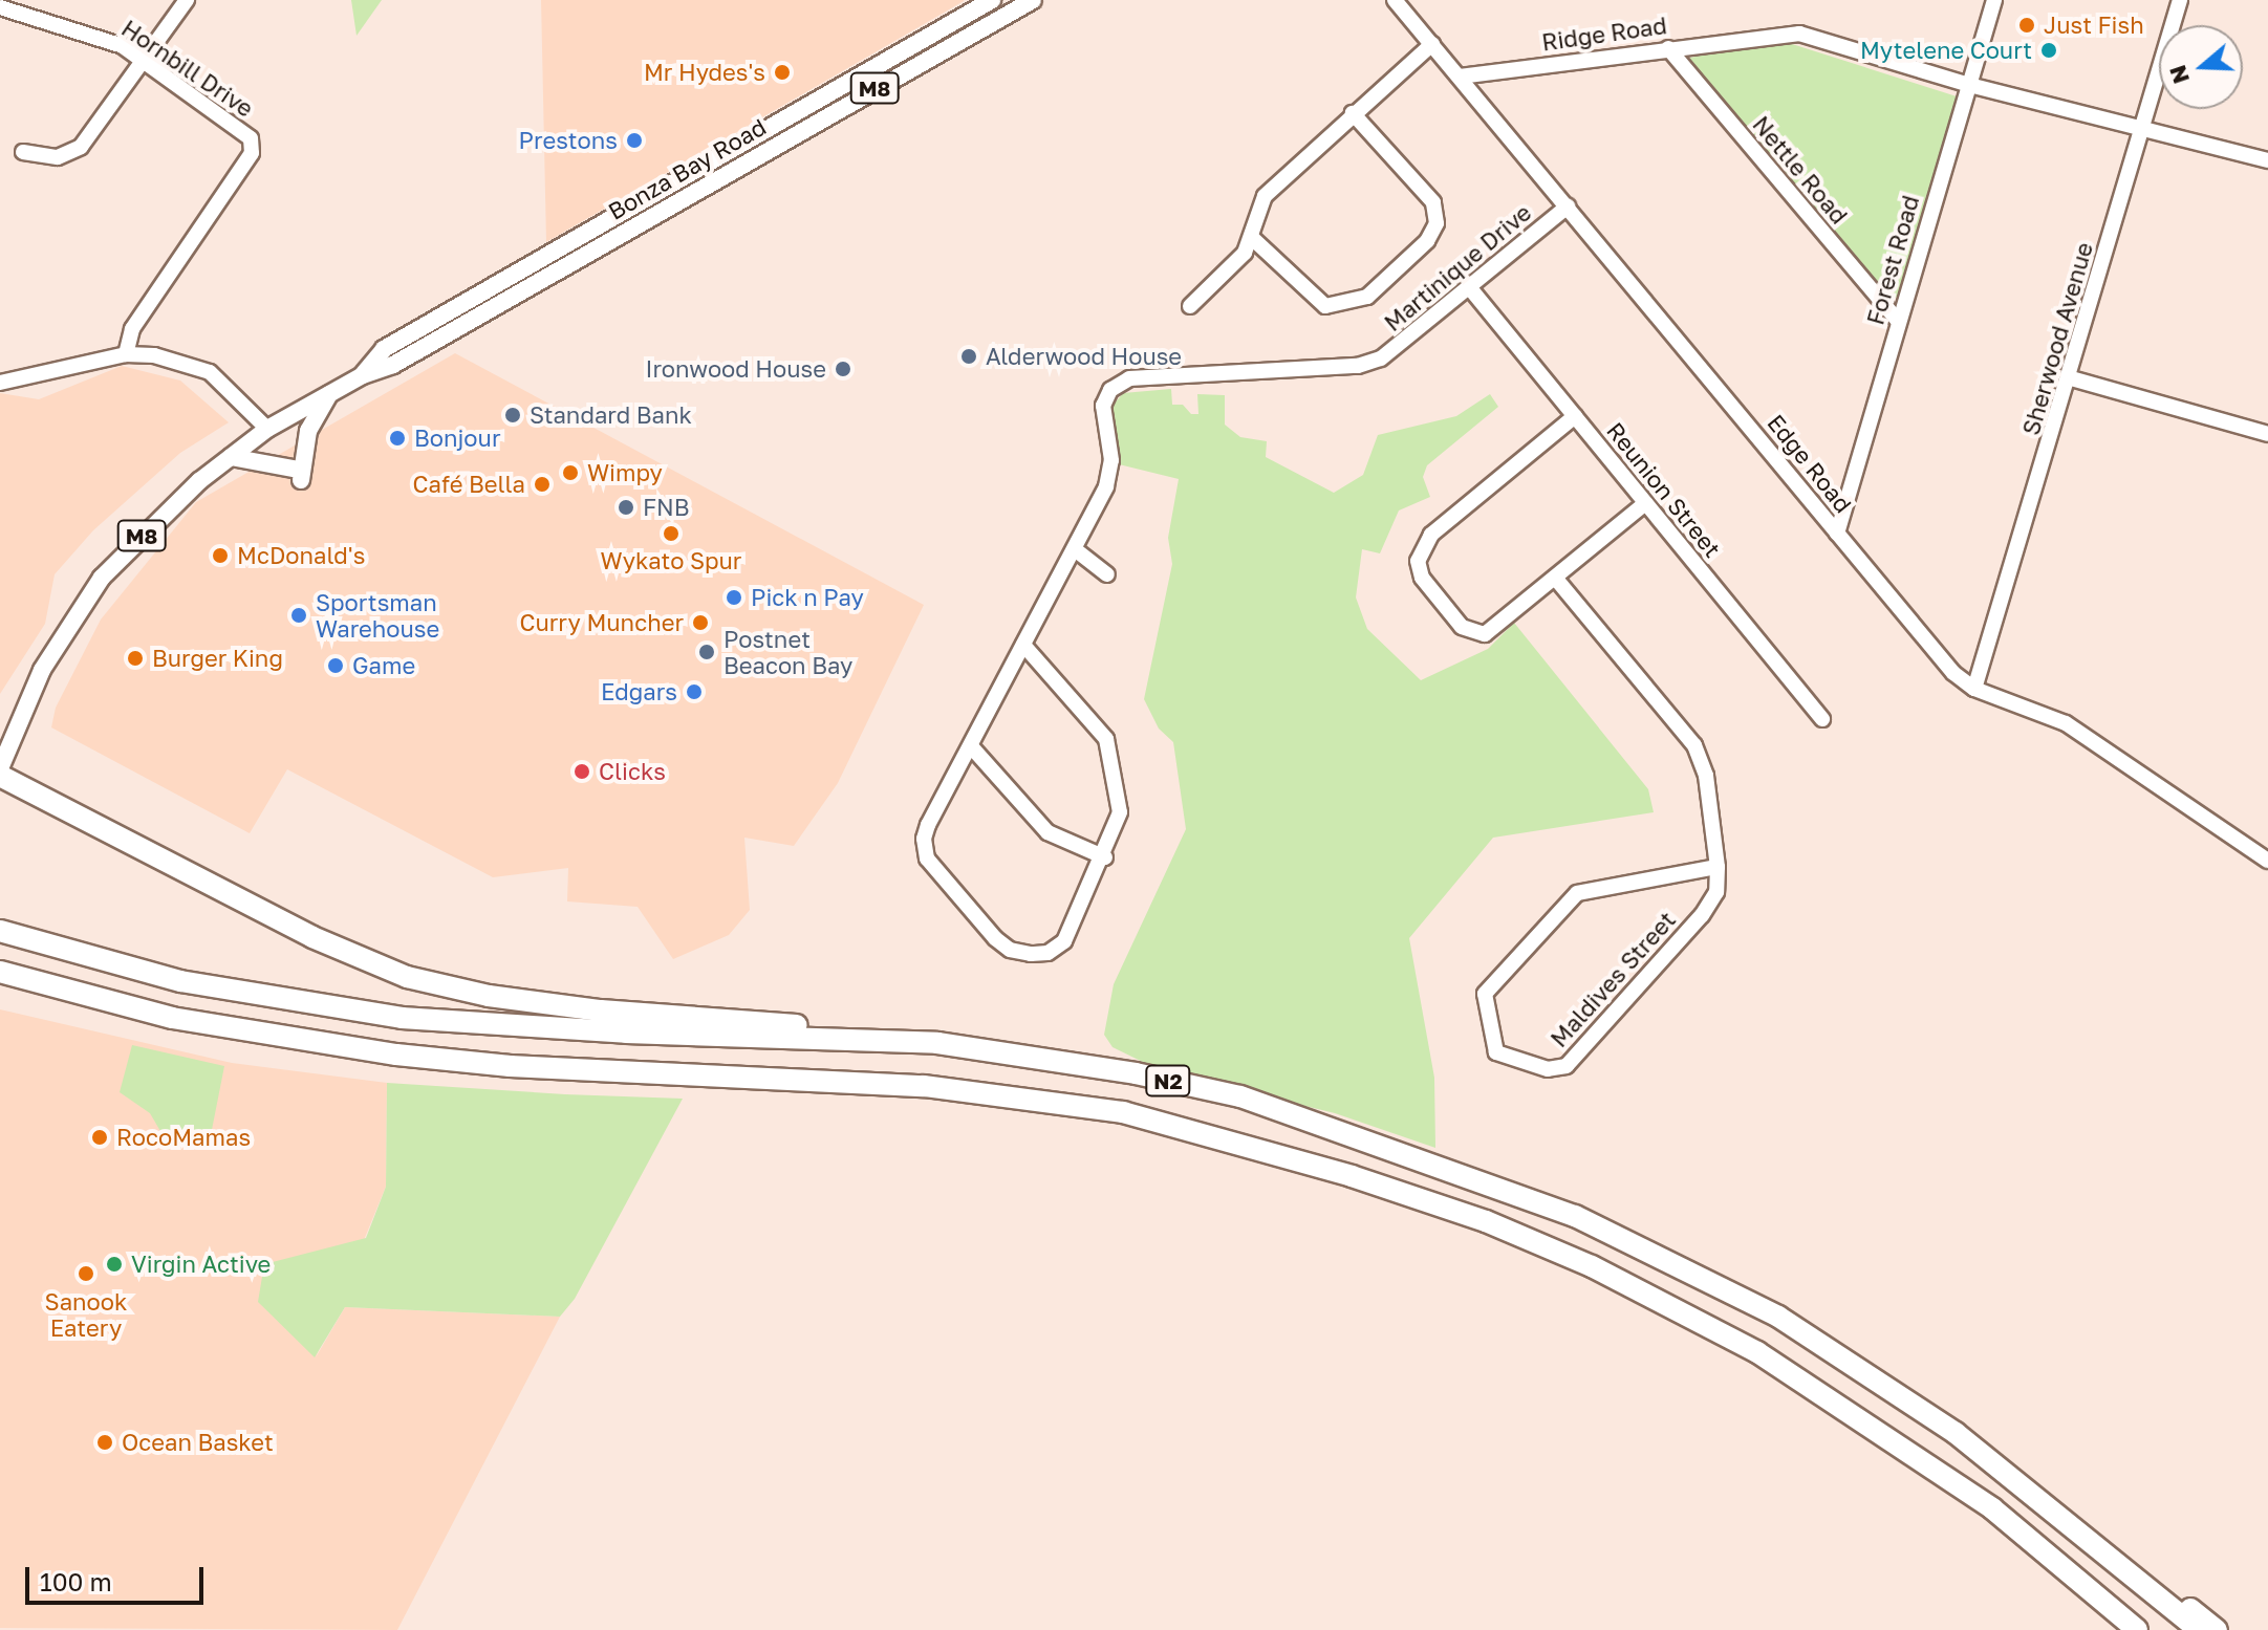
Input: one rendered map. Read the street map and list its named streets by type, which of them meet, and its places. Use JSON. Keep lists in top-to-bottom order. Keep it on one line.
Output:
{"streets":{"highway":["N2"],"main road":["M8","Bonza Bay Road"],"street":["Ridge Road","Hornbill Drive","Nettle Road","Forest Road","Martinique Drive","Sherwood Avenue","Edge Road","Reunion Street","Maldives Street"]},"crossings":[["Ridge Road","Nettle Road"],["Ridge Road","Forest Road"],["Ridge Road","Sherwood Avenue"],["Ridge Road","Edge Road"],["Nettle Road","Forest Road"],["Forest Road","Edge Road"],["Martinique Drive","Edge Road"],["Martinique Drive","Reunion Street"],["Sherwood Avenue","Edge Road"]],"places":["Just Fish","Mytelene Court","Mr Hydes's","Prestons","Alderwood House","Ironwood House","Standard Bank","Bonjour","Wimpy","Café Bella","FNB","Wykato Spur","McDonald's","Pick n Pay","Sportsman Warehouse","Curry Muncher","Postnet Beacon Bay","Burger King","Game","Edgars","Clicks","RocoMamas","Virgin Active","Sanook Eatery","Ocean Basket"],"scale_bar":"100 m","north":"left"}
